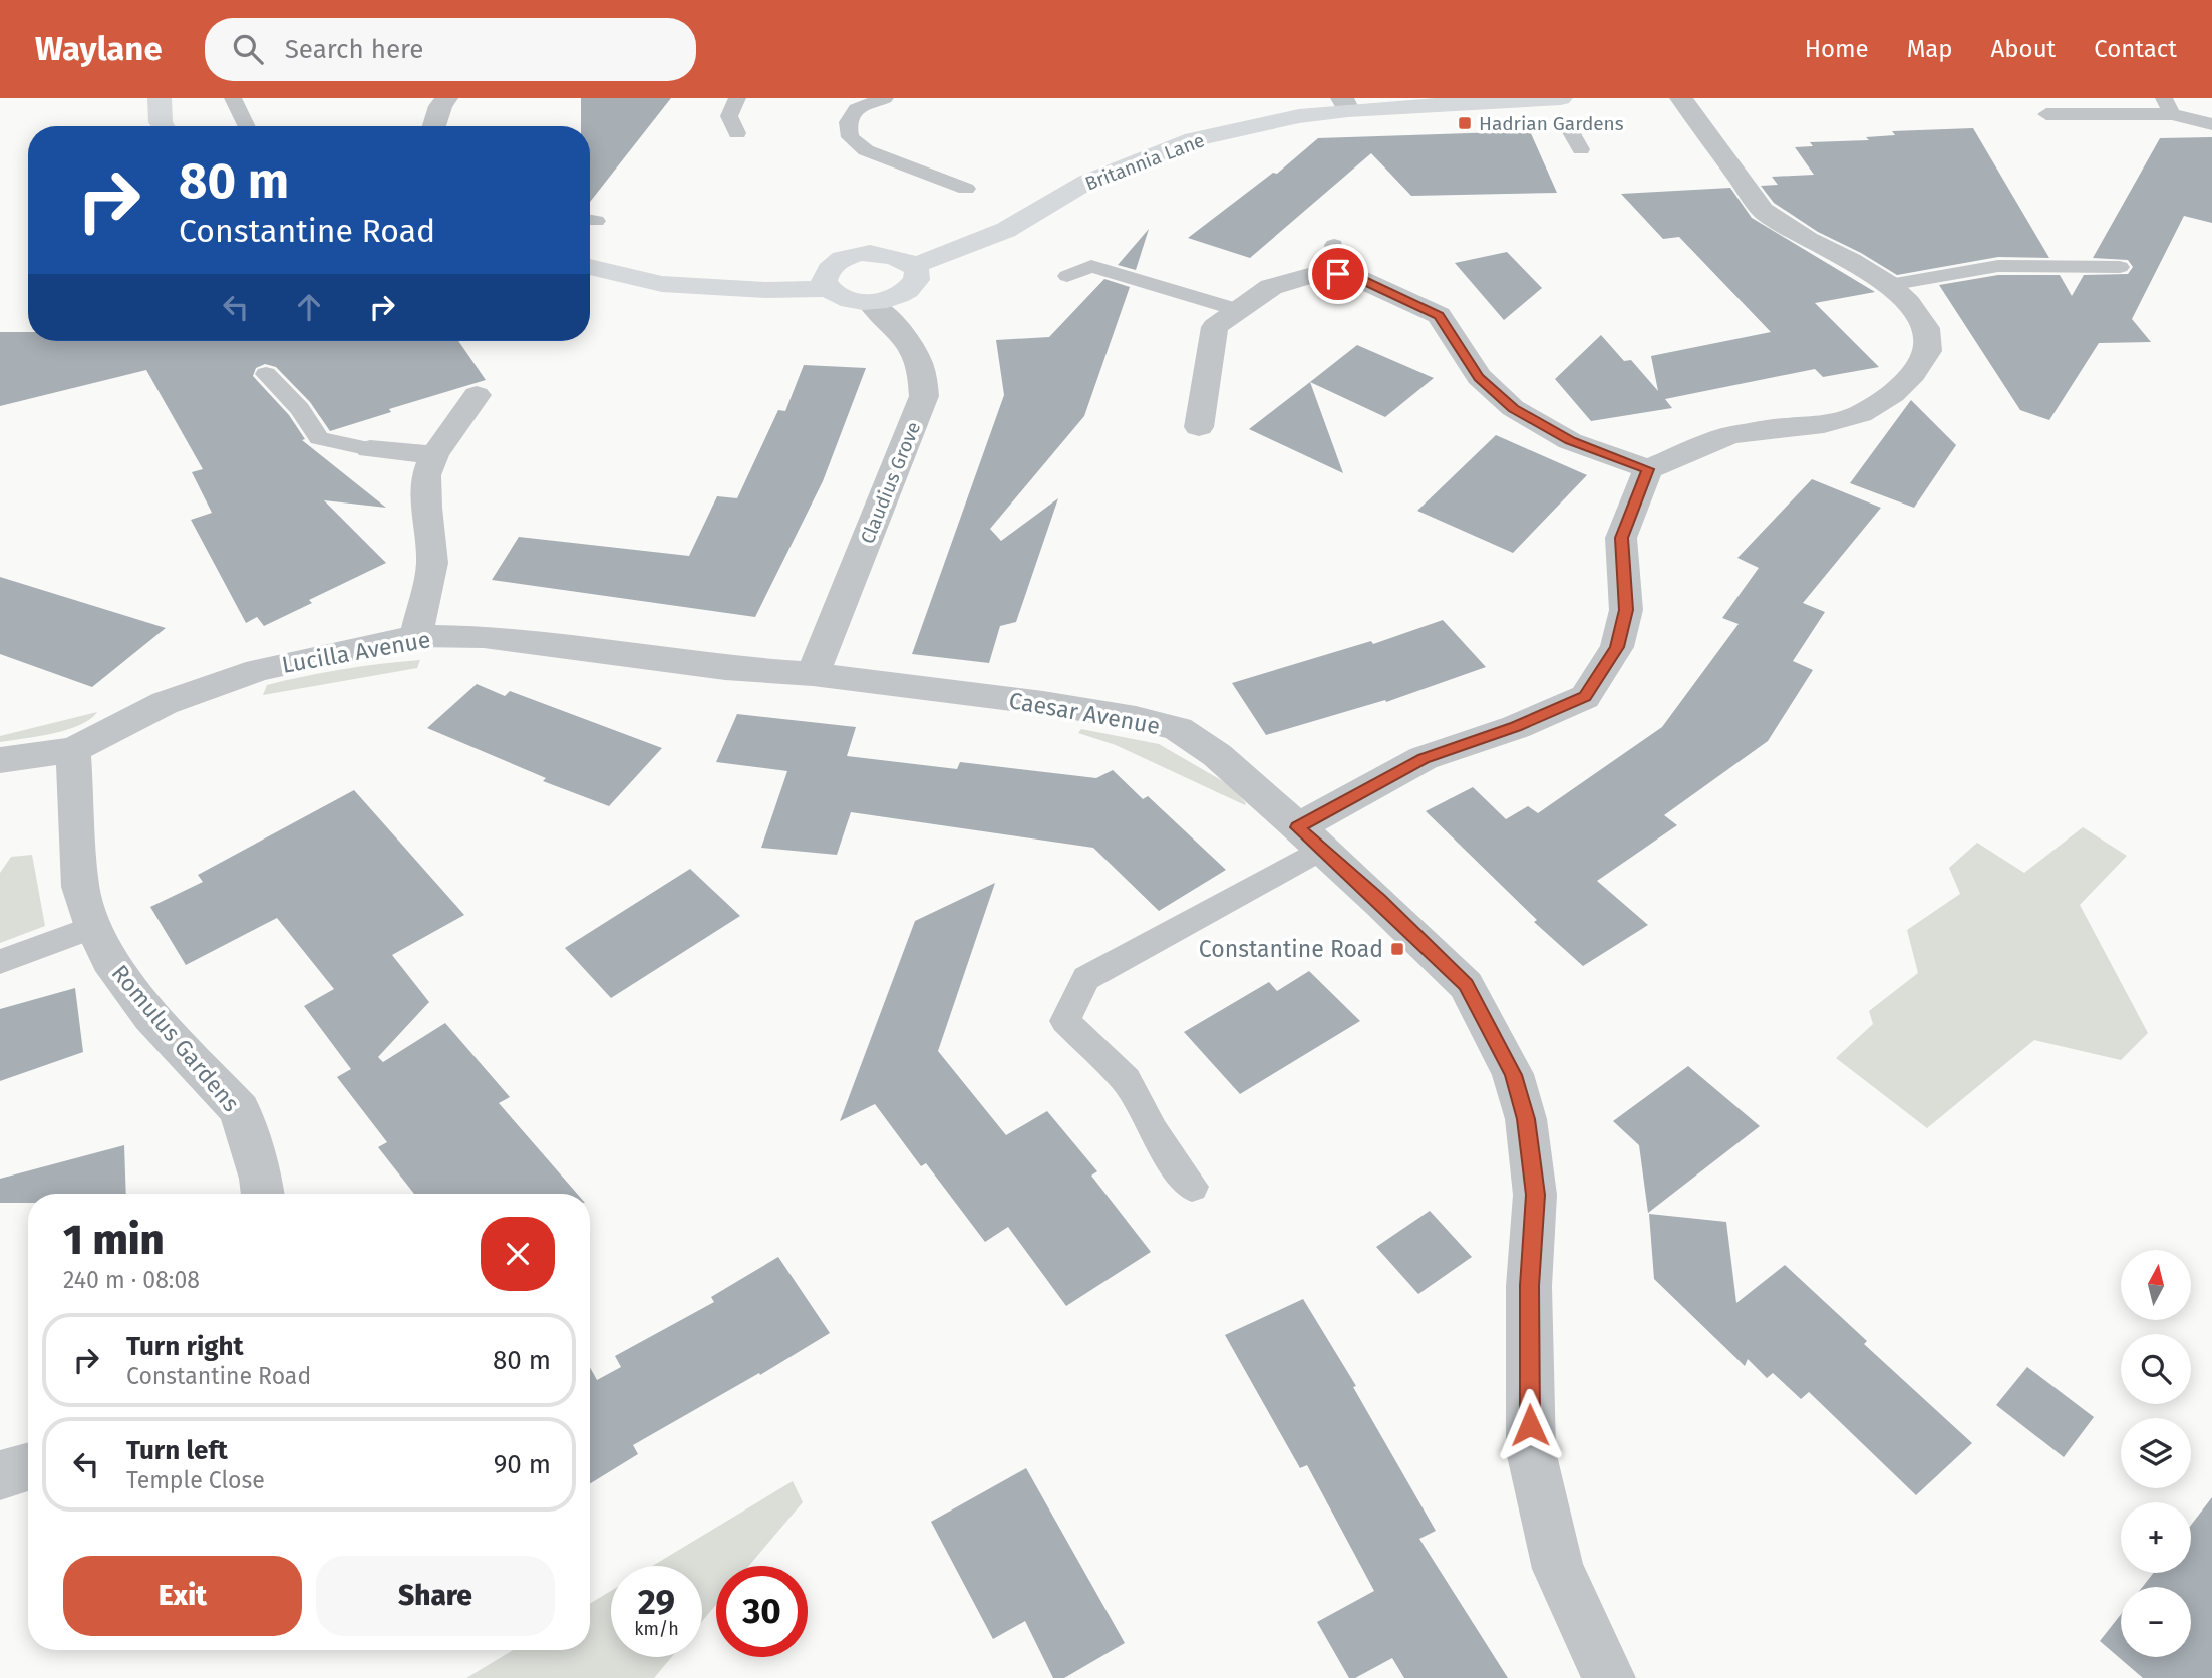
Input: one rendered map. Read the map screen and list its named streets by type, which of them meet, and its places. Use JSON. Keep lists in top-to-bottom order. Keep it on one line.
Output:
{"streets":{"street":["Britannia Lane","Claudius Grove","Lucilla Avenue","Caesar Avenue","Romulus Gardens"]},"crossings":[["Claudius Grove","Lucilla Avenue"],["Claudius Grove","Caesar Avenue"],["Lucilla Avenue","Caesar Avenue"],["Lucilla Avenue","Romulus Gardens"]],"places":{"transit":["Hadrian Gardens","Constantine Road"]},"north":"top","page":{"header":"Waylane","search":"Search here","nav":["Home","Map","About","Contact"],"turn":["80 m","Constantine Road"],"heading":["1 min","240 m · 08:08"],"map_buttons":["+","−"],"list":[{"name":"Turn right","note":"Constantine Road","value":"80 m"},{"name":"Turn left","note":"Temple Close","value":"90 m"}],"buttons":["Exit","Share"],"speed":"29 km/h","limit":"30"}}
